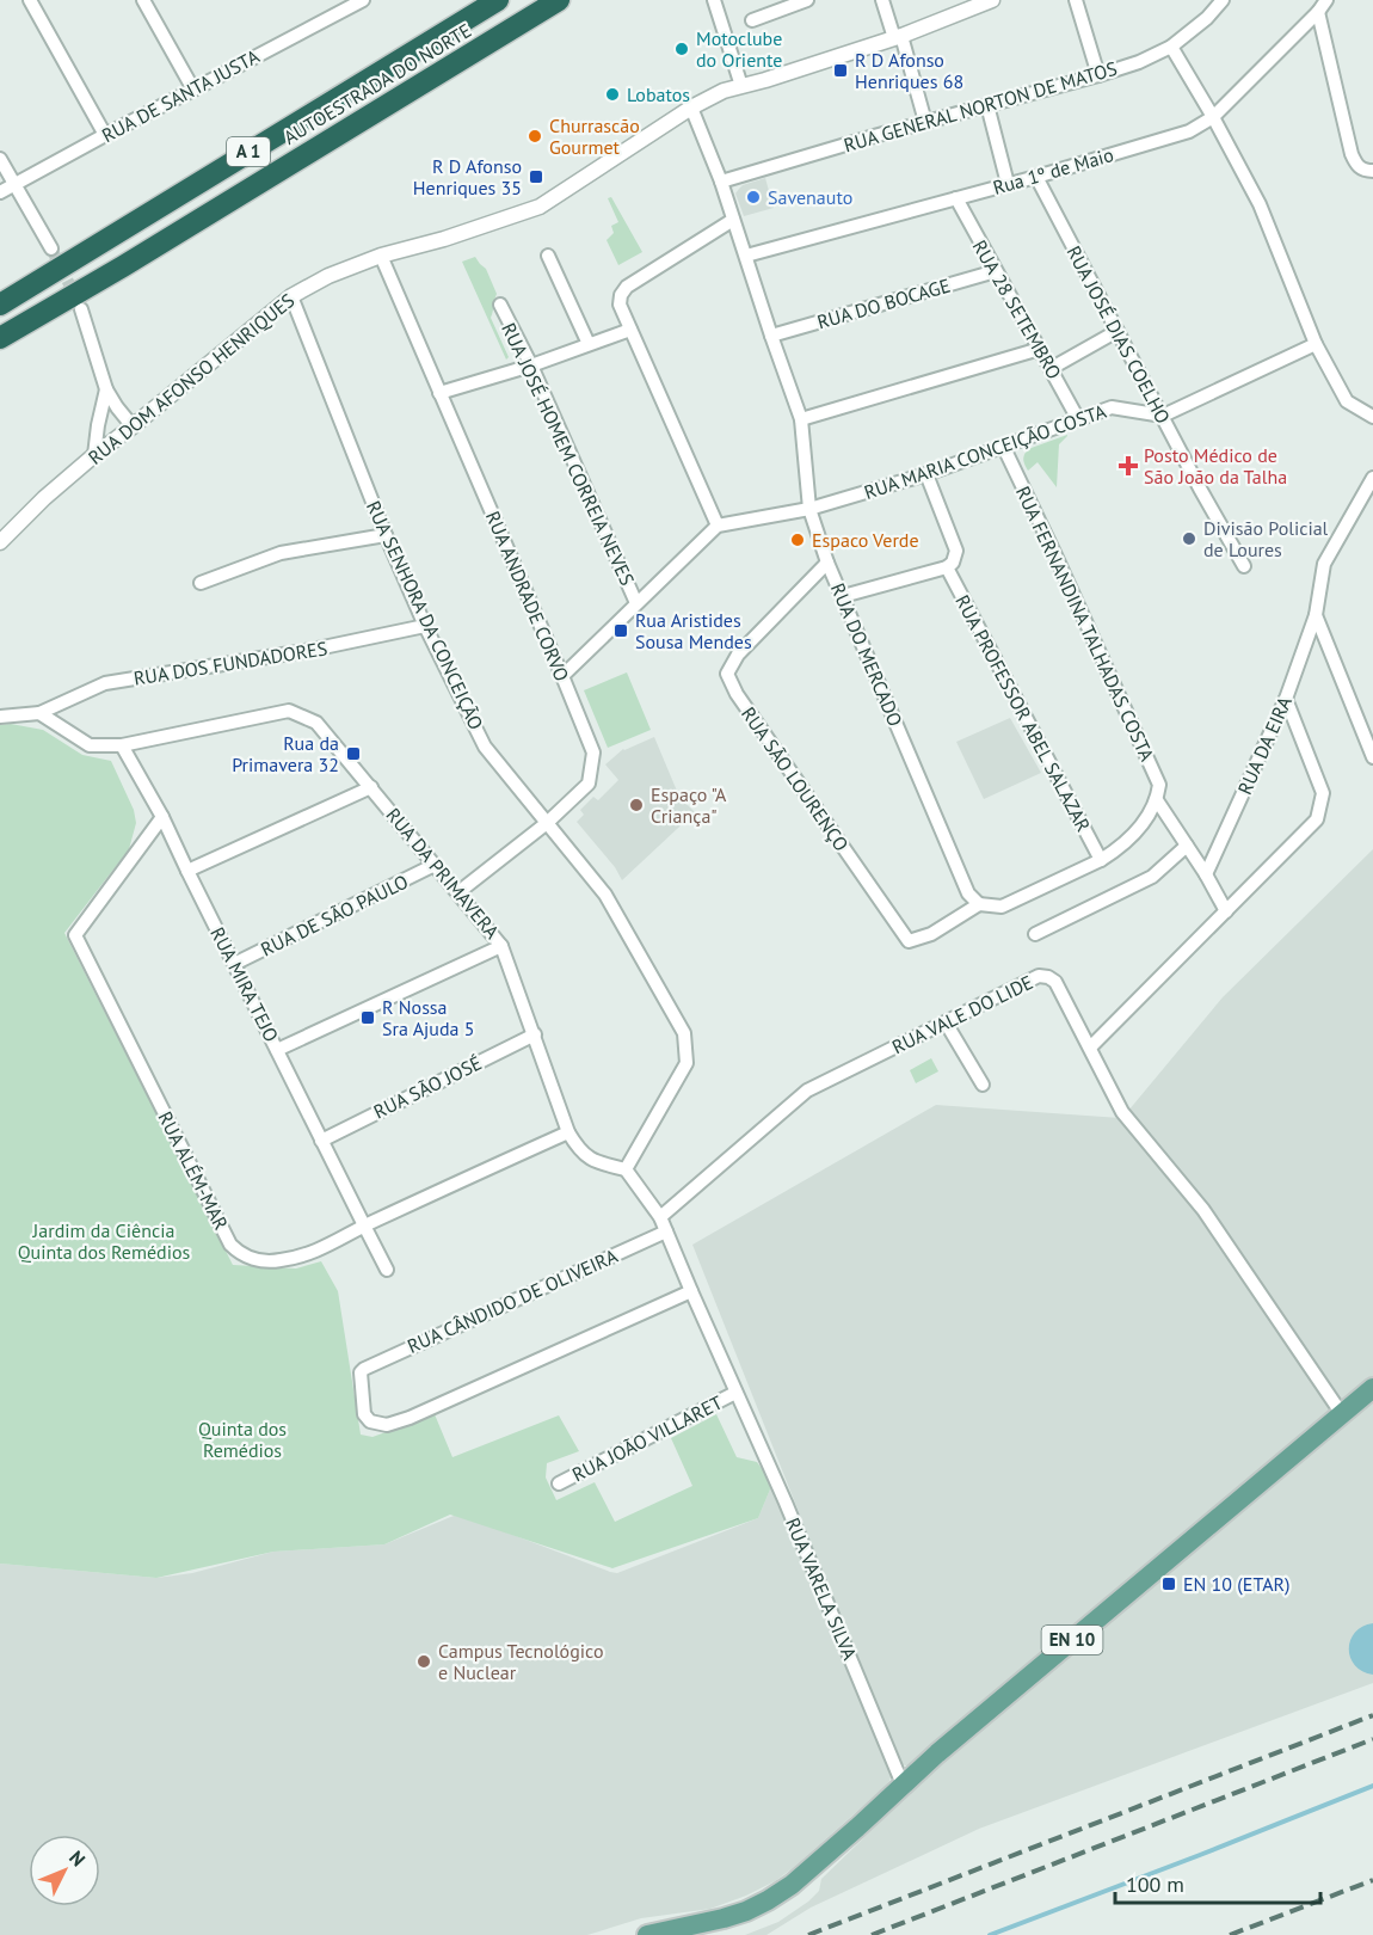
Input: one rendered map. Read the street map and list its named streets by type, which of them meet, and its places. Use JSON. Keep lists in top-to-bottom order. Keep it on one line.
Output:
{"streets":{"highway":["AUTOESTRADA DO NORTE","A 1"],"main road":["EN 10"],"street":["RUA DE SANTA JUSTA","RUA GENERAL NORTON DE MATOS","Rua 1º de Maio","RUA DO BOCAGE","RUA 28 SETEMBRO","RUA JOSÉ DIAS COELHO","RUA DOM AFONSO HENRIQUES","RUA MARIA CONCEIÇÃO COSTA","RUA JOSÉ HOMEM CORREIA NEVES","RUA ANDRADE CORVO","RUA SENHORA DA CONCEIÇÃO","RUA FERNANDINA TALHADAS COSTA","RUA DO MERCADO","RUA DOS FUNDADORES","RUA PROFESSOR ABEL SALAZAR","RUA DA EIRA","RUA SÃO LOURENÇO","RUA DA PRIMAVERA","RUA DE SÃO PAULO","RUA MIRA TEJO","RUA VALE DO LIDE","RUA SÃO JOSÉ","RUA ALÉM-MAR","RUA CÂNDIDO DE OLIVEIRA","RUA JOÃO VILLARET","RUA VARELA SILVA"]},"crossings":[["RUA GENERAL NORTON DE MATOS","RUA DO MERCADO"],["Rua 1º de Maio","RUA 28 SETEMBRO"],["Rua 1º de Maio","RUA JOSÉ DIAS COELHO"],["Rua 1º de Maio","RUA DO MERCADO"],["RUA DO BOCAGE","RUA 28 SETEMBRO"],["RUA DO BOCAGE","RUA DO MERCADO"],["RUA 28 SETEMBRO","RUA MARIA CONCEIÇÃO COSTA"],["RUA JOSÉ DIAS COELHO","RUA MARIA CONCEIÇÃO COSTA"],["RUA DOM AFONSO HENRIQUES","RUA ANDRADE CORVO"],["RUA DOM AFONSO HENRIQUES","RUA SENHORA DA CONCEIÇÃO"],["RUA DOM AFONSO HENRIQUES","RUA DO MERCADO"],["RUA MARIA CONCEIÇÃO COSTA","RUA FERNANDINA TALHADAS COSTA"],["RUA MARIA CONCEIÇÃO COSTA","RUA DO MERCADO"],["RUA ANDRADE CORVO","RUA SENHORA DA CONCEIÇÃO"],["RUA ANDRADE CORVO","RUA DA PRIMAVERA"],["RUA SENHORA DA CONCEIÇÃO","RUA DOS FUNDADORES"],["RUA SENHORA DA CONCEIÇÃO","RUA DA PRIMAVERA"],["RUA DO MERCADO","RUA SÃO LOURENÇO"],["RUA DOS FUNDADORES","RUA DA PRIMAVERA"],["RUA DA PRIMAVERA","RUA DE SÃO PAULO"],["RUA DA PRIMAVERA","RUA MIRA TEJO"],["RUA DA PRIMAVERA","RUA SÃO JOSÉ"],["RUA DA PRIMAVERA","RUA ALÉM-MAR"],["RUA DE SÃO PAULO","RUA MIRA TEJO"],["RUA MIRA TEJO","RUA SÃO JOSÉ"],["RUA MIRA TEJO","RUA ALÉM-MAR"],["RUA VALE DO LIDE","EN 10"],["RUA JOÃO VILLARET","RUA VARELA SILVA"],["RUA VARELA SILVA","EN 10"]],"parks":["Jardim da Ciência Quinta dos Remédios","Quinta dos Remédios"],"places":{"other":["Motoclube do Oriente","Lobatos","Churrascão Gourmet","Savenauto","Divisão Policial de Loures","Espaco Verde","Espaço \"A Criança\"","Campus Tecnológico e Nuclear"],"transit":["R D Afonso Henriques 68","R D Afonso Henriques 35","Rua Aristides Sousa Mendes","Rua da Primavera 32","R Nossa Sra Ajuda 5","EN 10 (ETAR)"],"health":["Posto Médico de São João da Talha"]},"scale_bar":"100 m","north":"top right"}
